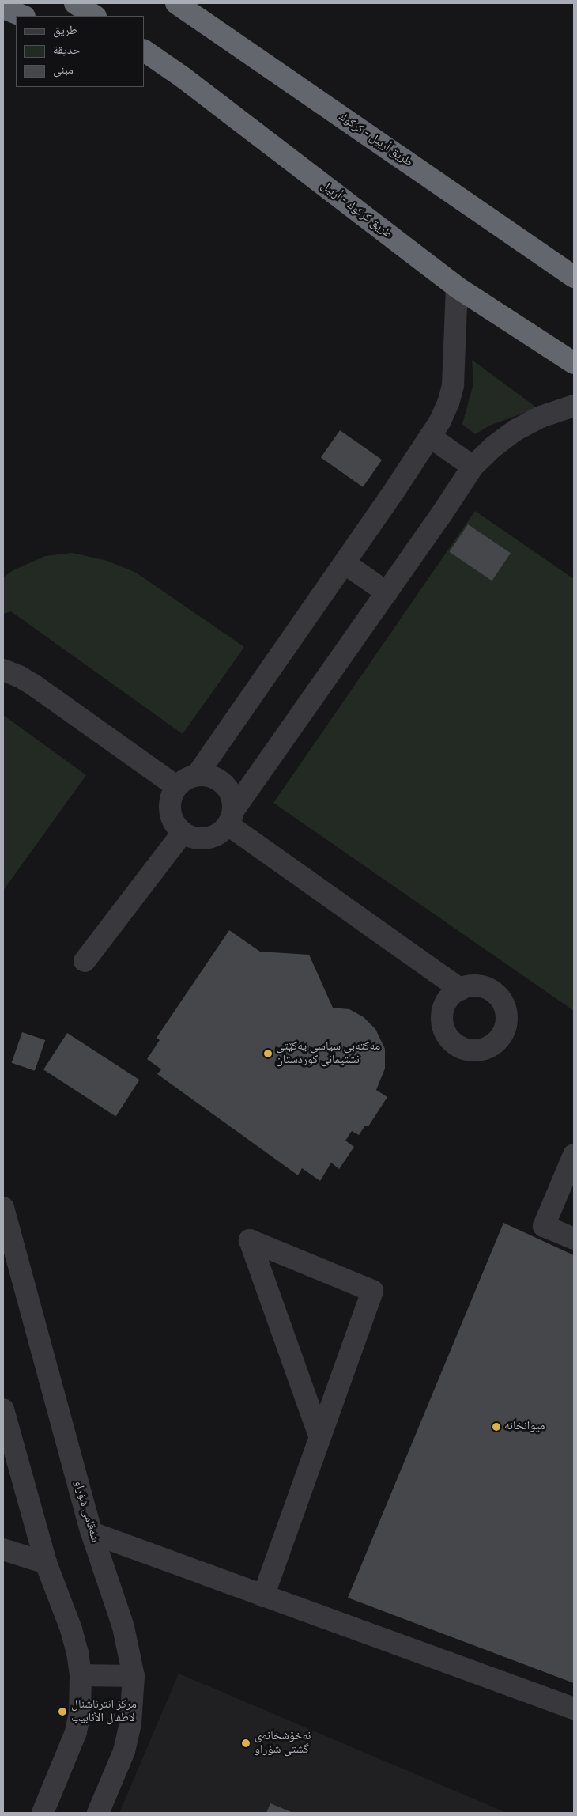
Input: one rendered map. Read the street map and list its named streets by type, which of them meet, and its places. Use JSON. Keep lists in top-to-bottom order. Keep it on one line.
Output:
{"streets":{"highway":["طريق أربيل - كركوك","طريق كركوك - أربيل"],"street":["شەقامی شۆراو"]},"places":["مەکتەبی سیاسی یەکێتی نشتیمانی کوردستان","میوانخانە","مركز انترناشنال لاطفال الأنابيب","نەخۆشخانەی گشتی شۆراو"],"legend":["طريق","حديقة","مبنى"]}
